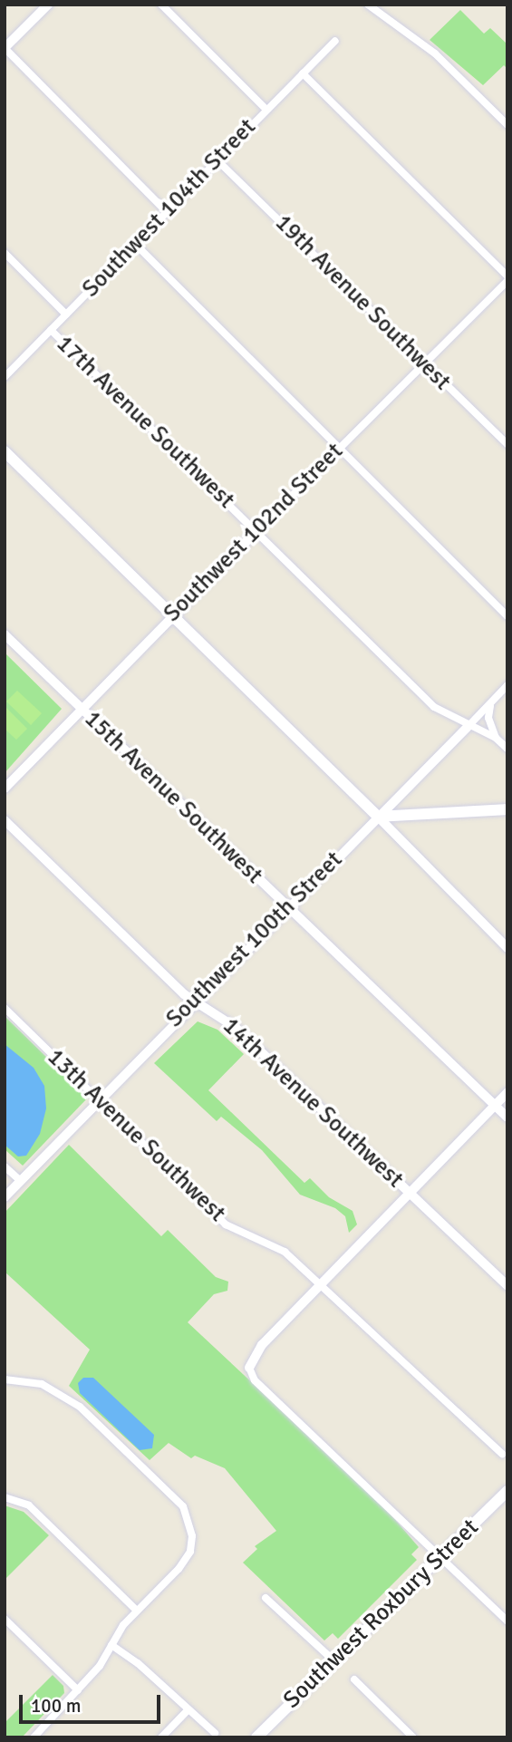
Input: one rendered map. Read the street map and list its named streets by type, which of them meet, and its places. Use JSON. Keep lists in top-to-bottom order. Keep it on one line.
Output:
{"streets":{"main road":["Southwest Roxbury Street"],"street":["Southwest 104th Street","19th Avenue Southwest","17th Avenue Southwest","Southwest 102nd Street","15th Avenue Southwest","Southwest 100th Street","14th Avenue Southwest","13th Avenue Southwest"]},"crossings":[["Southwest 104th Street","19th Avenue Southwest"],["Southwest 104th Street","17th Avenue Southwest"],["19th Avenue Southwest","Southwest 102nd Street"],["17th Avenue Southwest","Southwest 102nd Street"],["17th Avenue Southwest","Southwest 100th Street"],["Southwest 102nd Street","15th Avenue Southwest"],["15th Avenue Southwest","Southwest 100th Street"],["Southwest 100th Street","14th Avenue Southwest"],["Southwest 100th Street","13th Avenue Southwest"]],"scale_bar":"100 m"}
